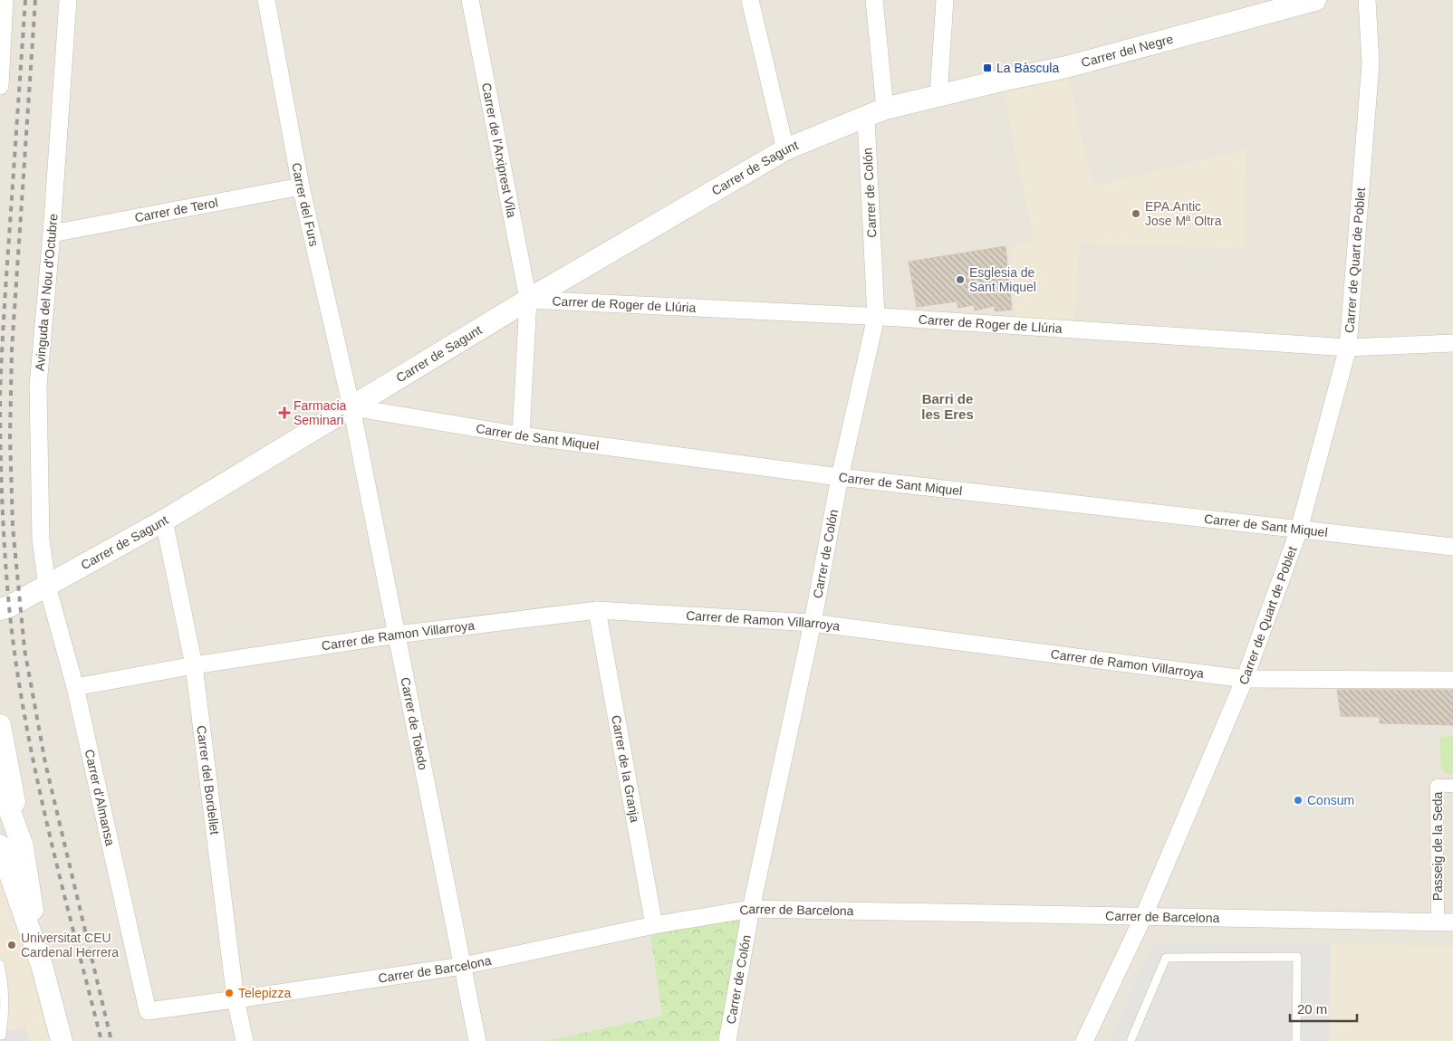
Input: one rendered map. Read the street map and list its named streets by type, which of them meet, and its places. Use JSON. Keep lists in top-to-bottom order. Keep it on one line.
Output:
{"streets":{"street":["Carrer del Negre","Carrer de l'Arxiprest Vila","Carrer de Sagunt","Carrer de Colón","Carrer del Furs","Carrer de Terol","Carrer de Quart de Poblet","Avinguda del Nou d'Octubre","Carrer de Roger de Llúria","Carrer de Sant Miquel","Carrer de Ramon Villarroya","Carrer de Toledo","Carrer de la Granja","Carrer del Bordellet","Carrer d'Almansa","Passeig de la Seda","Carrer de Barcelona"]},"crossings":[["Carrer del Negre","Carrer de Sagunt"],["Carrer del Negre","Carrer de Colón"],["Carrer de l'Arxiprest Vila","Carrer de Sagunt"],["Carrer de l'Arxiprest Vila","Carrer de Roger de Llúria"],["Carrer de l'Arxiprest Vila","Carrer de Sant Miquel"],["Carrer de Sagunt","Carrer de Colón"],["Carrer de Sagunt","Carrer del Furs"],["Carrer de Sagunt","Avinguda del Nou d'Octubre"],["Carrer de Sagunt","Carrer de Roger de Llúria"],["Carrer de Sagunt","Carrer de Sant Miquel"],["Carrer de Sagunt","Carrer de Toledo"],["Carrer de Sagunt","Carrer del Bordellet"],["Carrer de Sagunt","Carrer d'Almansa"],["Carrer de Colón","Carrer de Roger de Llúria"],["Carrer de Colón","Carrer de Sant Miquel"],["Carrer de Colón","Carrer de Ramon Villarroya"],["Carrer de Colón","Carrer de Barcelona"],["Carrer del Furs","Carrer de Terol"],["Carrer del Furs","Carrer de Sant Miquel"],["Carrer del Furs","Carrer de Toledo"],["Carrer de Terol","Avinguda del Nou d'Octubre"],["Carrer de Quart de Poblet","Carrer de Roger de Llúria"],["Carrer de Quart de Poblet","Carrer de Sant Miquel"],["Carrer de Quart de Poblet","Carrer de Ramon Villarroya"],["Carrer de Quart de Poblet","Carrer de Barcelona"],["Avinguda del Nou d'Octubre","Carrer d'Almansa"],["Carrer de Sant Miquel","Carrer de Toledo"],["Carrer de Ramon Villarroya","Carrer de Toledo"],["Carrer de Ramon Villarroya","Carrer de la Granja"],["Carrer de Ramon Villarroya","Carrer del Bordellet"],["Carrer de Ramon Villarroya","Carrer d'Almansa"],["Carrer de Toledo","Carrer de Barcelona"],["Carrer de la Granja","Carrer de Barcelona"],["Carrer del Bordellet","Carrer de Barcelona"],["Carrer d'Almansa","Carrer de Barcelona"],["Passeig de la Seda","Carrer de Barcelona"]],"districts":["Barri de les Eres"],"places":{"transit":["La Bàscula"],"other":["EPA.Antic Jose Mª Oltra","Esglesia de Sant Miquel","Consum","Universitat CEU Cardenal Herrera","Telepizza"],"health":["Farmacia Seminari"]},"scale_bar":"20 m"}
